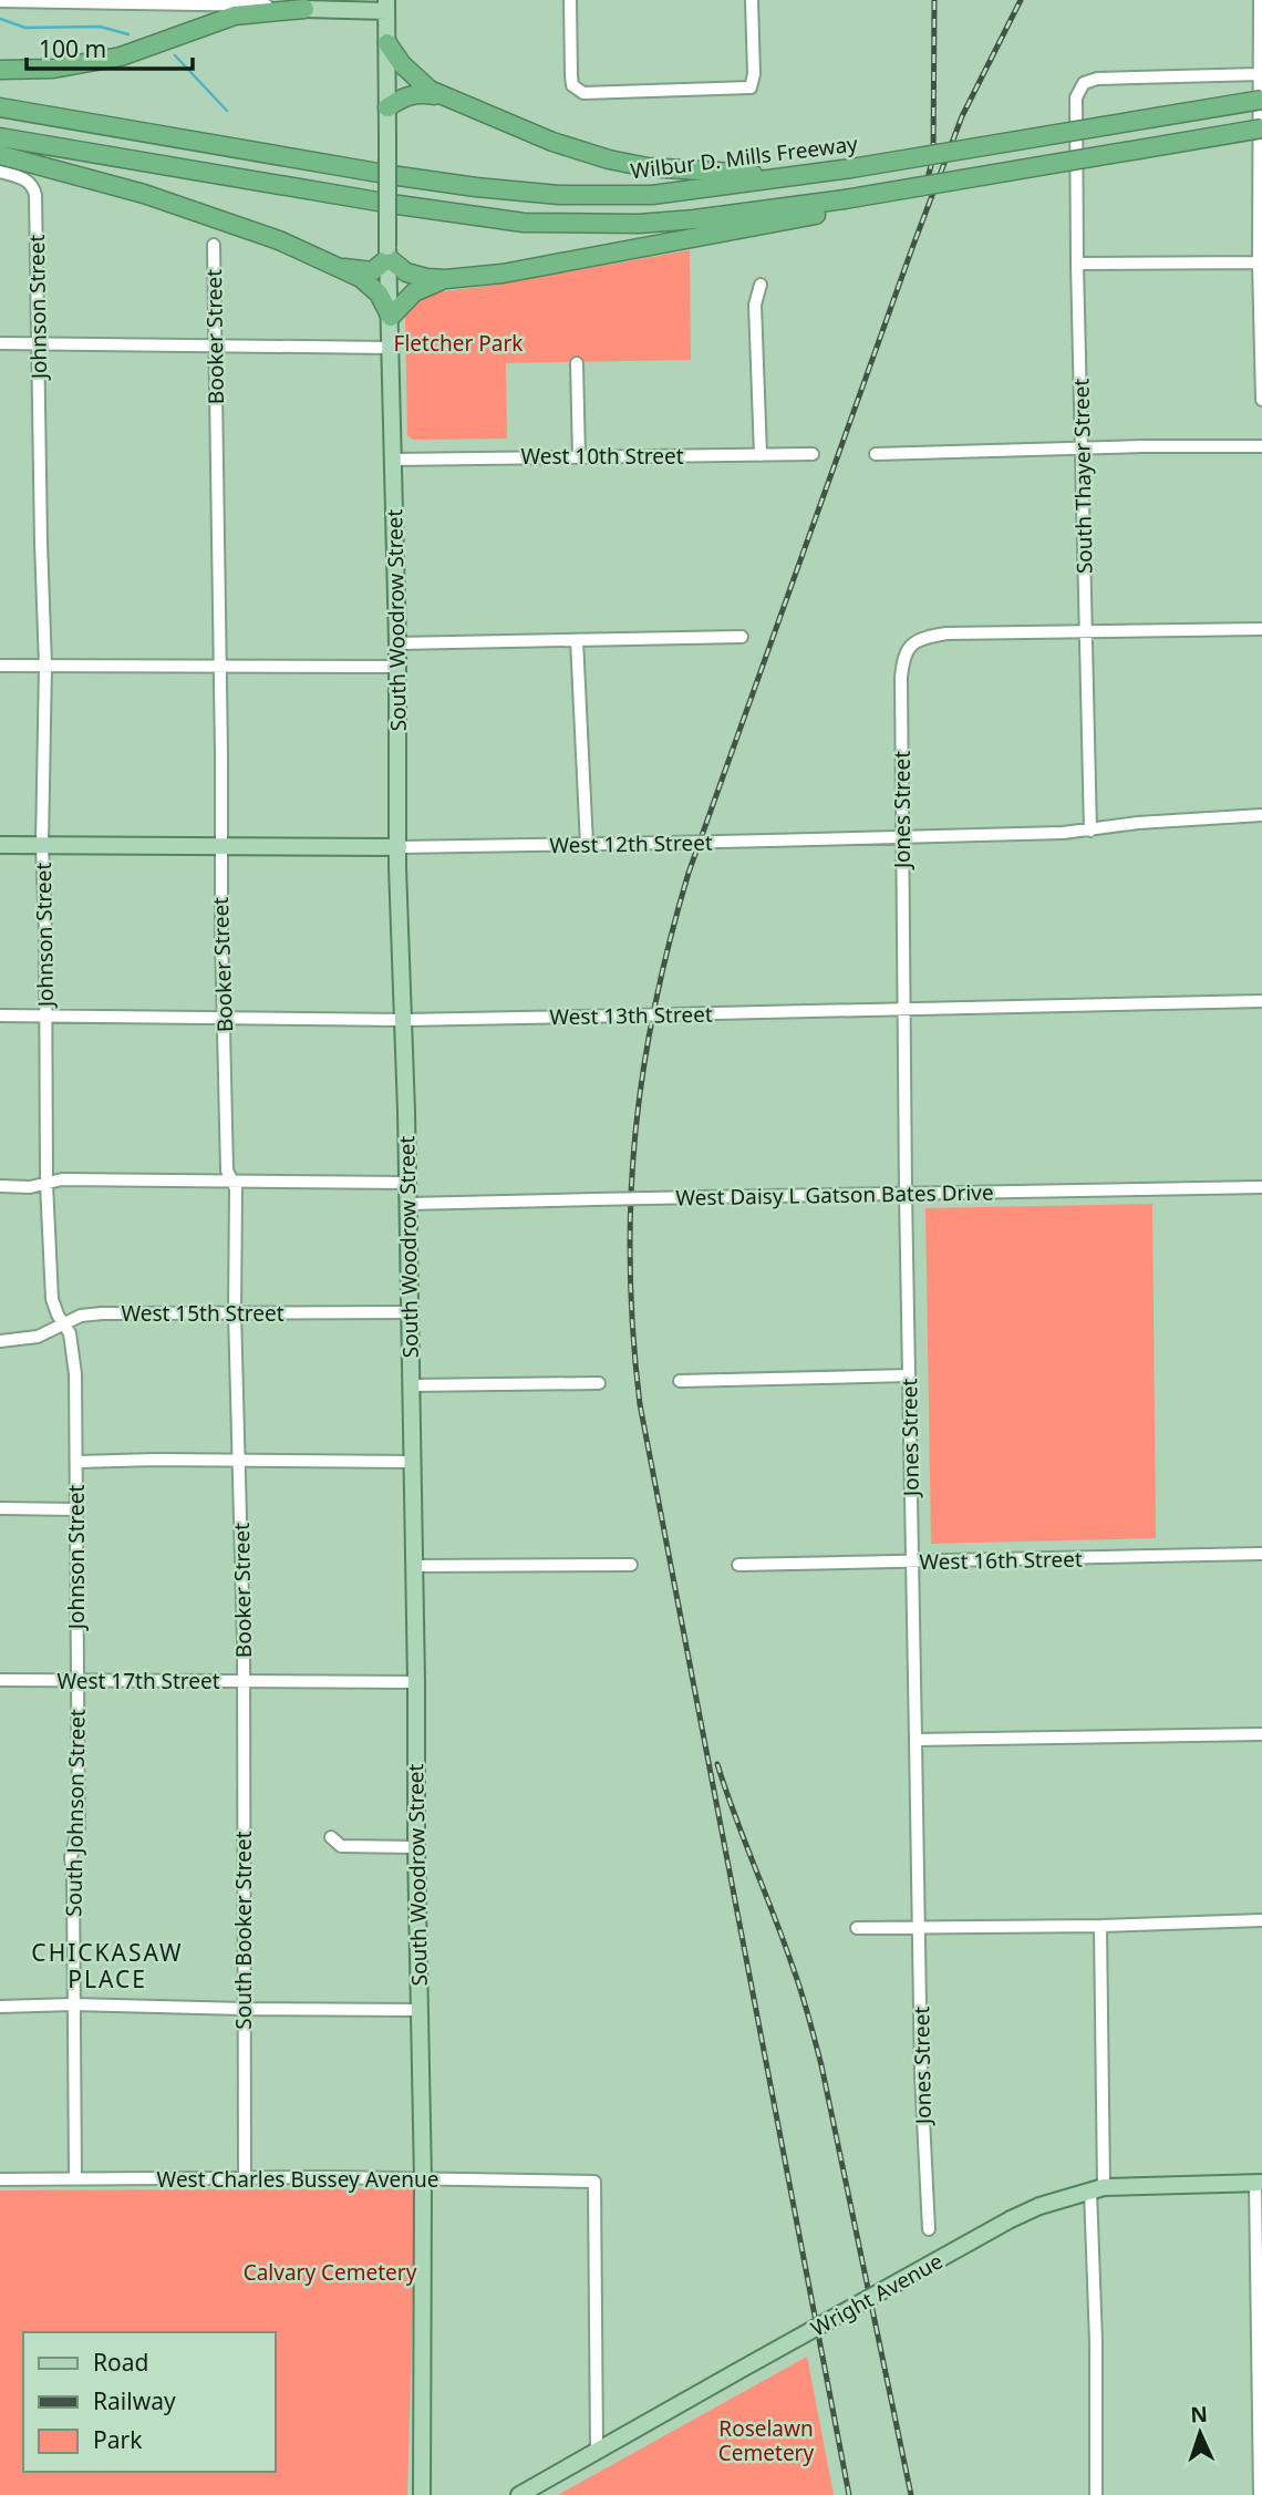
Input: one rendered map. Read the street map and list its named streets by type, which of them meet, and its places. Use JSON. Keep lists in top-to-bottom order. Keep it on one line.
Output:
{"streets":{"highway":["Wilbur D. Mills Freeway"],"main road":["South Woodrow Street","West 12th Street","Wright Avenue"],"street":["Johnson Street","Booker Street","West 10th Street","South Thayer Street","Jones Street","West 13th Street","West Daisy L Gatson Bates Drive","West 15th Street","West 16th Street","West 17th Street","South Johnson Street","South Booker Street","West Charles Bussey Avenue"]},"crossings":[["Johnson Street","West 12th Street"],["Johnson Street","West 13th Street"],["Johnson Street","West 15th Street"],["Johnson Street","West 17th Street"],["Johnson Street","South Johnson Street"],["Booker Street","West 12th Street"],["Booker Street","West 13th Street"],["Booker Street","West 15th Street"],["Booker Street","West 17th Street"],["Booker Street","South Booker Street"],["West 10th Street","South Woodrow Street"],["South Thayer Street","Jones Street"],["South Thayer Street","West 12th Street"],["South Woodrow Street","West 12th Street"],["South Woodrow Street","West 13th Street"],["South Woodrow Street","West Daisy L Gatson Bates Drive"],["South Woodrow Street","West 15th Street"],["South Woodrow Street","West 17th Street"],["South Woodrow Street","West Charles Bussey Avenue"],["Jones Street","West 12th Street"],["Jones Street","West 13th Street"],["Jones Street","West Daisy L Gatson Bates Drive"],["Jones Street","West 16th Street"],["West 17th Street","South Johnson Street"],["West 17th Street","South Booker Street"],["South Johnson Street","West Charles Bussey Avenue"],["South Booker Street","West Charles Bussey Avenue"],["West Charles Bussey Avenue","Wright Avenue"]],"districts":["CHICKASAW PLACE"],"parks":["Fletcher Park","Calvary Cemetery","Roselawn Cemetery"],"legend":["Road","Railway","Park"],"scale_bar":"100 m","north":"top"}
